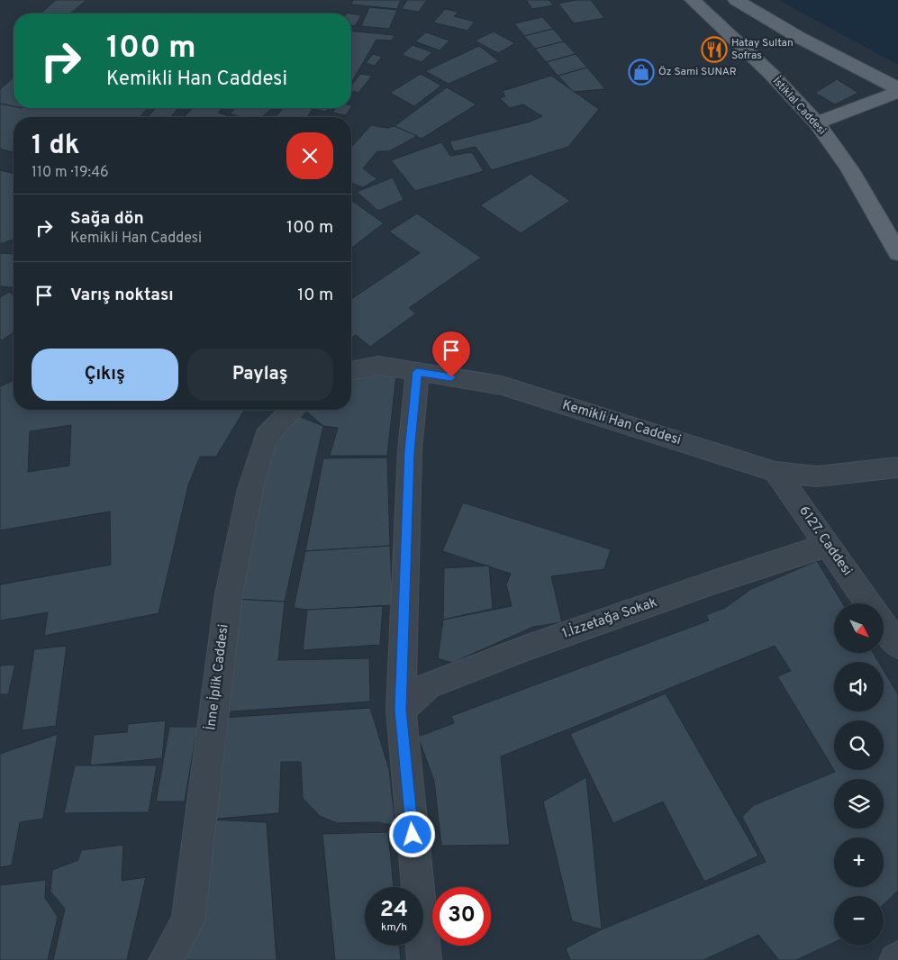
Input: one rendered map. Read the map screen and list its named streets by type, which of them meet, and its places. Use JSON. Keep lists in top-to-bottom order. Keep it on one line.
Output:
{"streets":{"main road":["İstiklal Caddesi"],"street":["Kemikli Han Caddesi","6127. Caddesi","1.İzzetağa Sokak","İnne İplik Caddesi"]},"crossings":[["Kemikli Han Caddesi","6127. Caddesi"],["6127. Caddesi","1.İzzetağa Sokak"]],"places":{"restaurant":["Hatay Sultan Sofras"],"shop":["Öz Sami SUNAR"]},"north":"bottom right","page":{"turn":["100 m","Kemikli Han Caddesi"],"heading":["1 dk","110 m · 19:46"],"list":[{"name":"Sağa dön","note":"Kemikli Han Caddesi","value":"100 m"},{"name":"Varış noktası","value":"10 m"}],"buttons":["Çıkış","Paylaş"],"map_buttons":["+","−"],"speed":"24 km/h","limit":"30"}}
